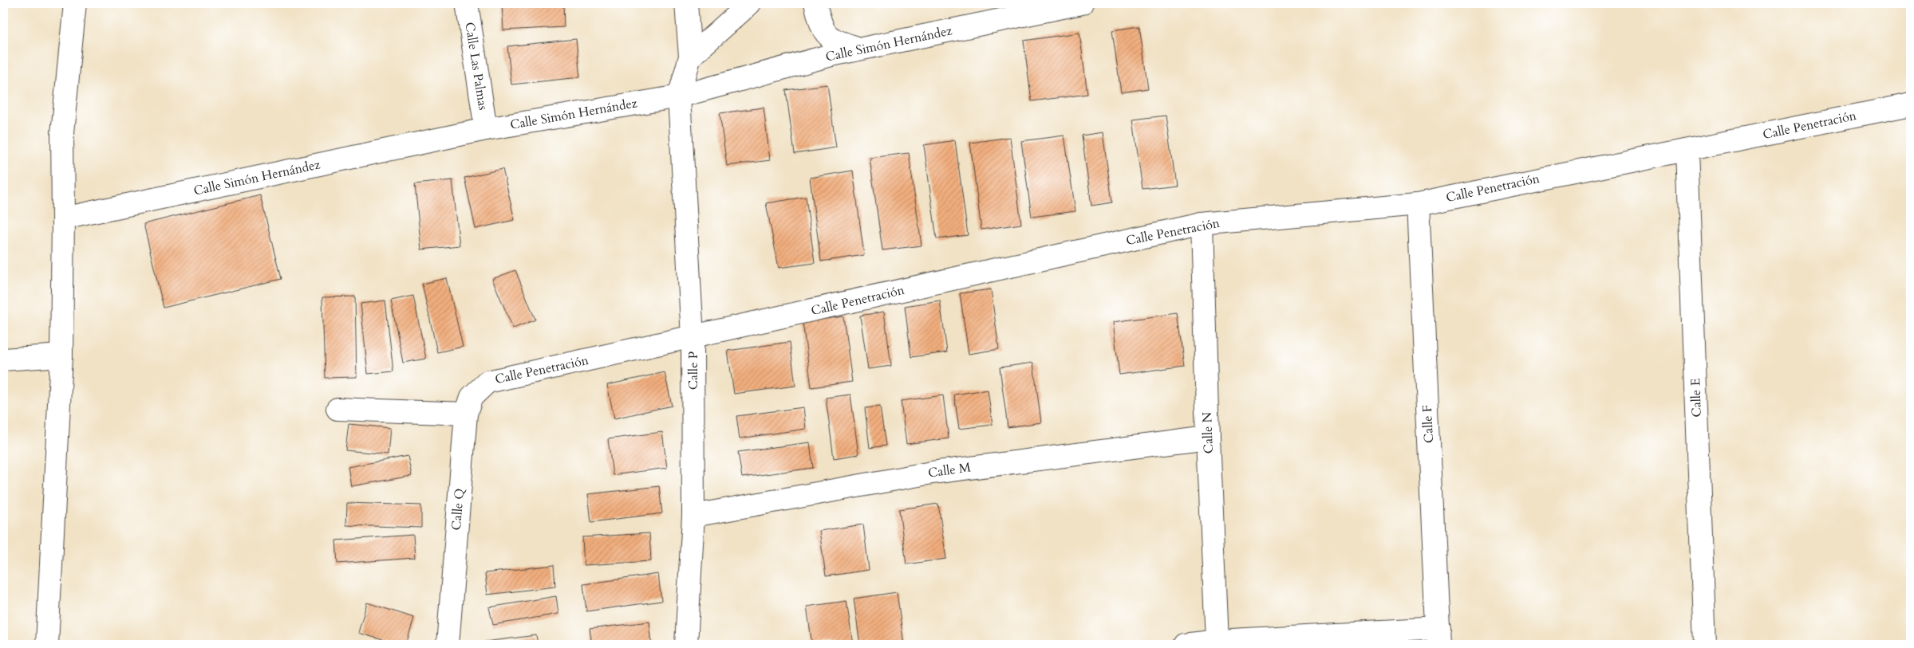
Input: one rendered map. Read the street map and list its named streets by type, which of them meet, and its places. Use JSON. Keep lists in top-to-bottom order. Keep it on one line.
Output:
{"streets":{"street":["Calle Simón Hernández","Calle Las Palmas","Calle Penetración","Calle P","Calle E","Calle F","Calle N","Calle M","Calle Q"]},"crossings":[["Calle Simón Hernández","Calle Las Palmas"],["Calle Simón Hernández","Calle P"],["Calle Penetración","Calle P"],["Calle Penetración","Calle E"],["Calle Penetración","Calle F"],["Calle Penetración","Calle N"],["Calle Penetración","Calle Q"],["Calle P","Calle M"],["Calle N","Calle M"]]}
